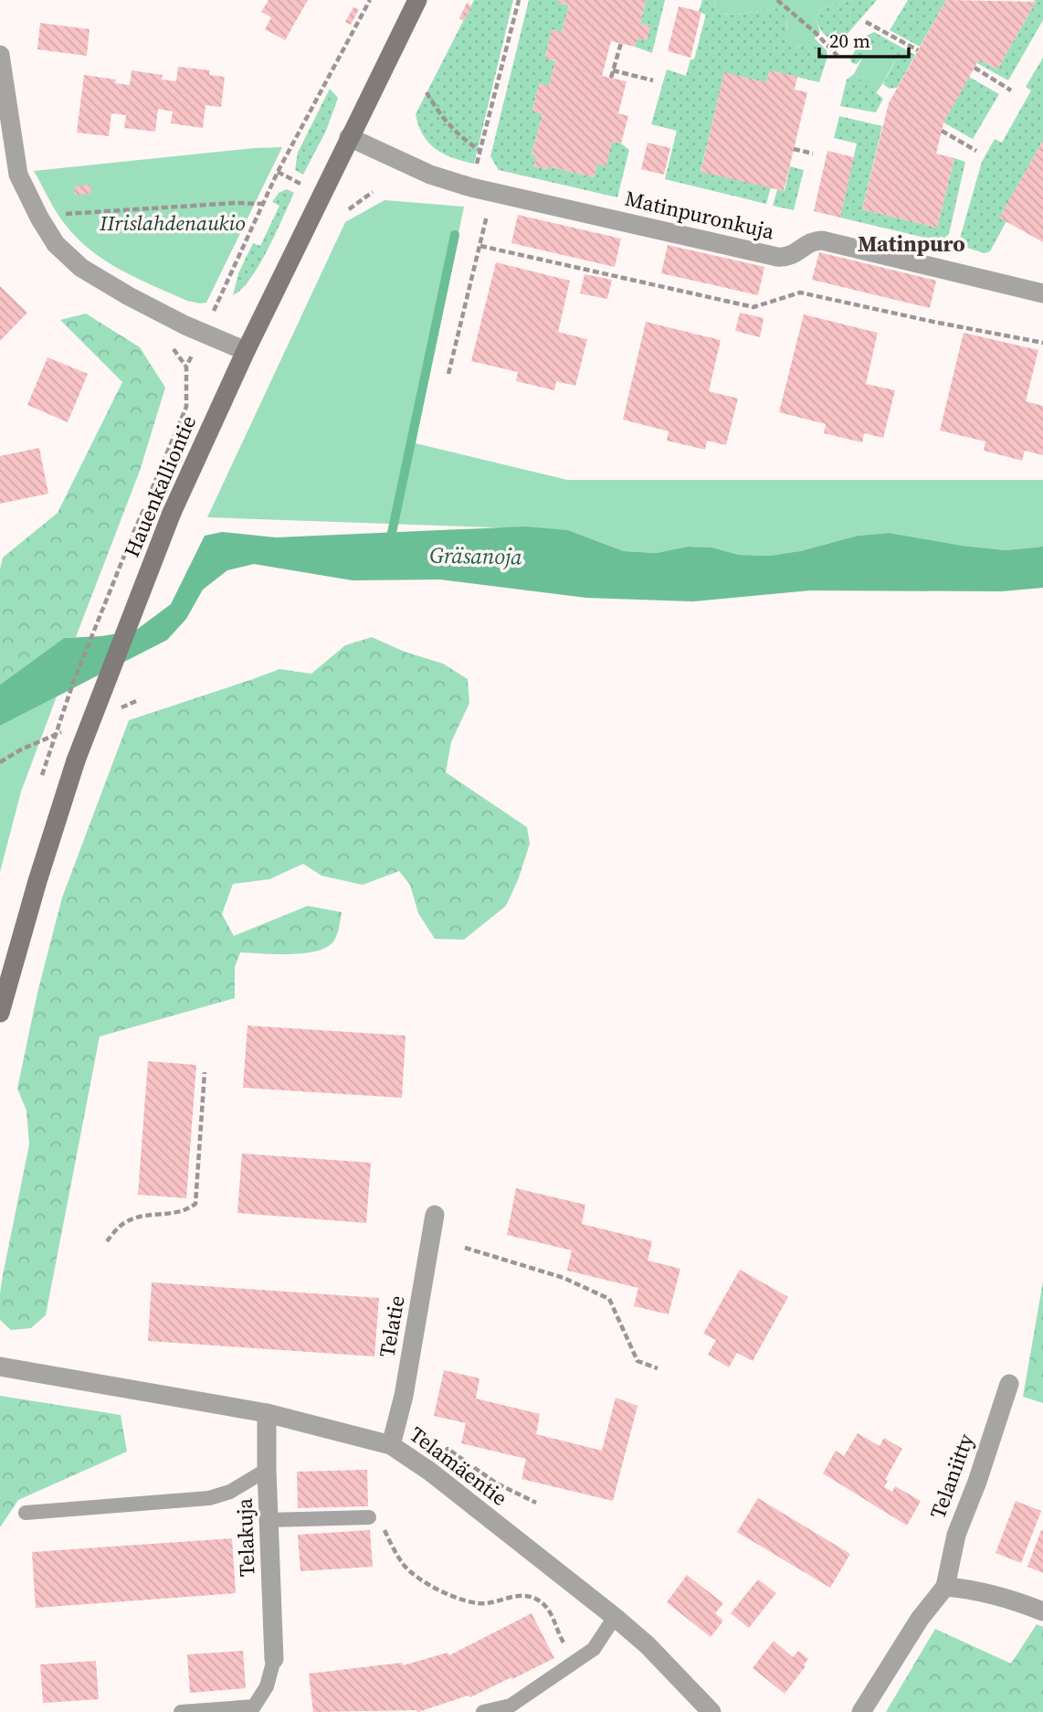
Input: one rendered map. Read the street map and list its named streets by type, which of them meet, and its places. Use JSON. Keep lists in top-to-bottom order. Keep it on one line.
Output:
{"streets":{"main road":["Hauenkalliontie"],"street":["Matinpuronkuja","Telatie","Telamäentie","Telaniitty","Telakuja"]},"crossings":[["Matinpuronkuja","Hauenkalliontie"],["Telatie","Telamäentie"],["Telamäentie","Telakuja"]],"districts":["Matinpuro"],"water":["Gräsanoja"],"parks":["IIrislahdenaukio"],"scale_bar":"20 m"}
